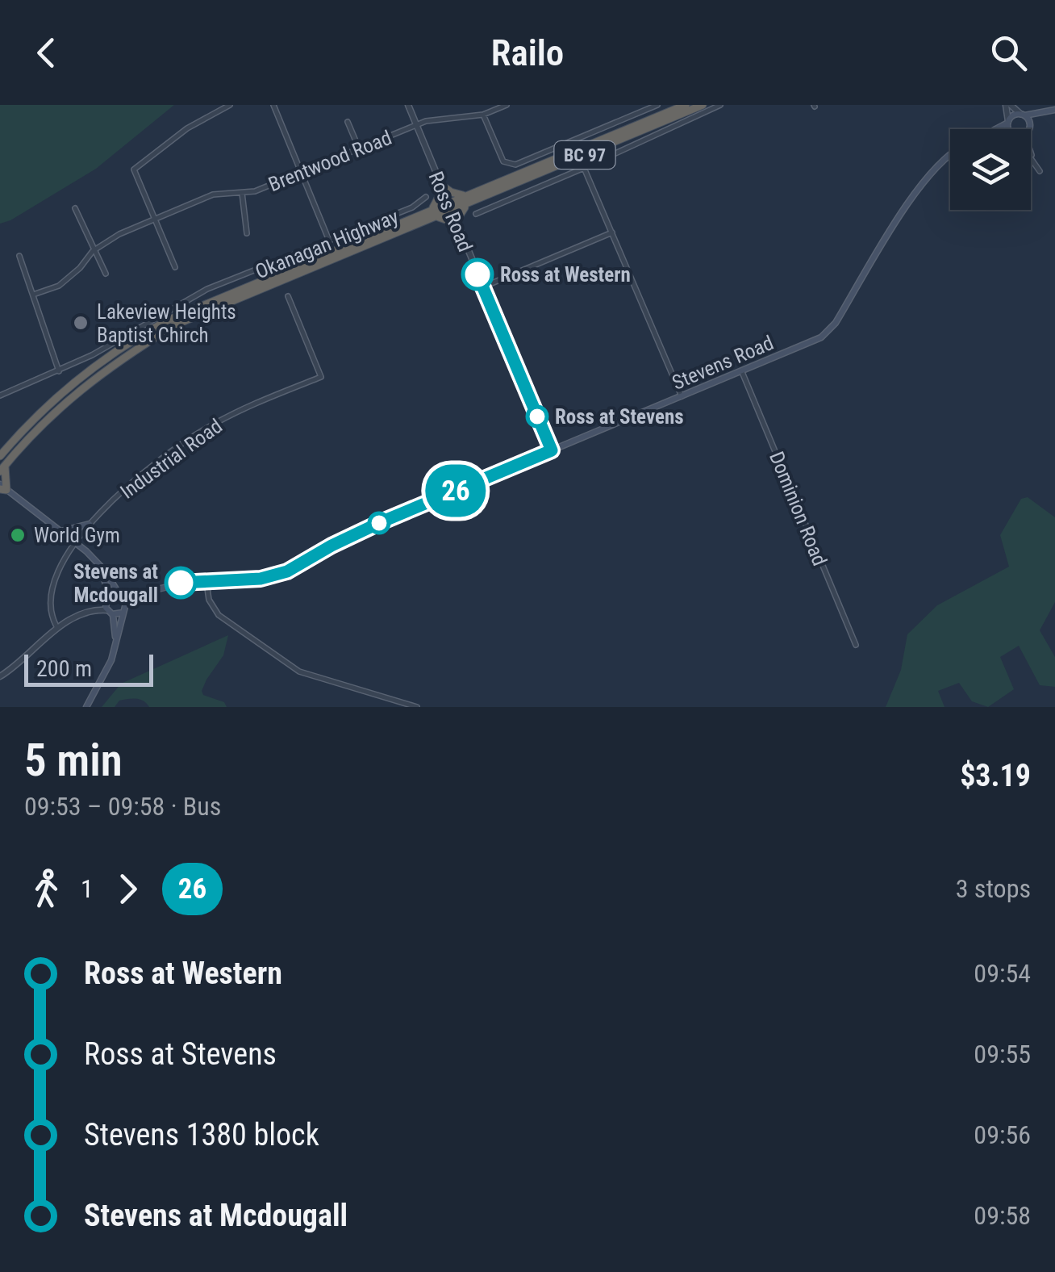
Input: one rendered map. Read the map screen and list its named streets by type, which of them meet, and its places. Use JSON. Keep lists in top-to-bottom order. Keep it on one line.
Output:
{"streets":{"highway":["BC 97","Okanagan Highway"],"main road":["Stevens Road"],"street":["Brentwood Road","Ross Road","Industrial Road","Dominion Road"]},"crossings":[["Brentwood Road","Ross Road"],["Ross Road","Okanagan Highway"],["Ross Road","Stevens Road"],["Stevens Road","Dominion Road"]],"places":["Ross at Western","Lakeview Heights Baptist Chirch","Ross at Stevens","World Gym","Stevens at Mcdougall"],"lines":["bus line 26"],"scale_bar":"200 m","page":{"header":"Railo","on_map":"26","scale":"200 m","heading":["5 min","09:53 – 09:58 · Bus","$3.19"],"legs":["1","26","3 stops"],"list":[{"name":"Ross at Western","value":"09:54"},{"name":"Ross at Stevens","value":"09:55"},{"name":"Stevens 1380 block","value":"09:56"},{"name":"Stevens at Mcdougall","value":"09:58"}]}}
